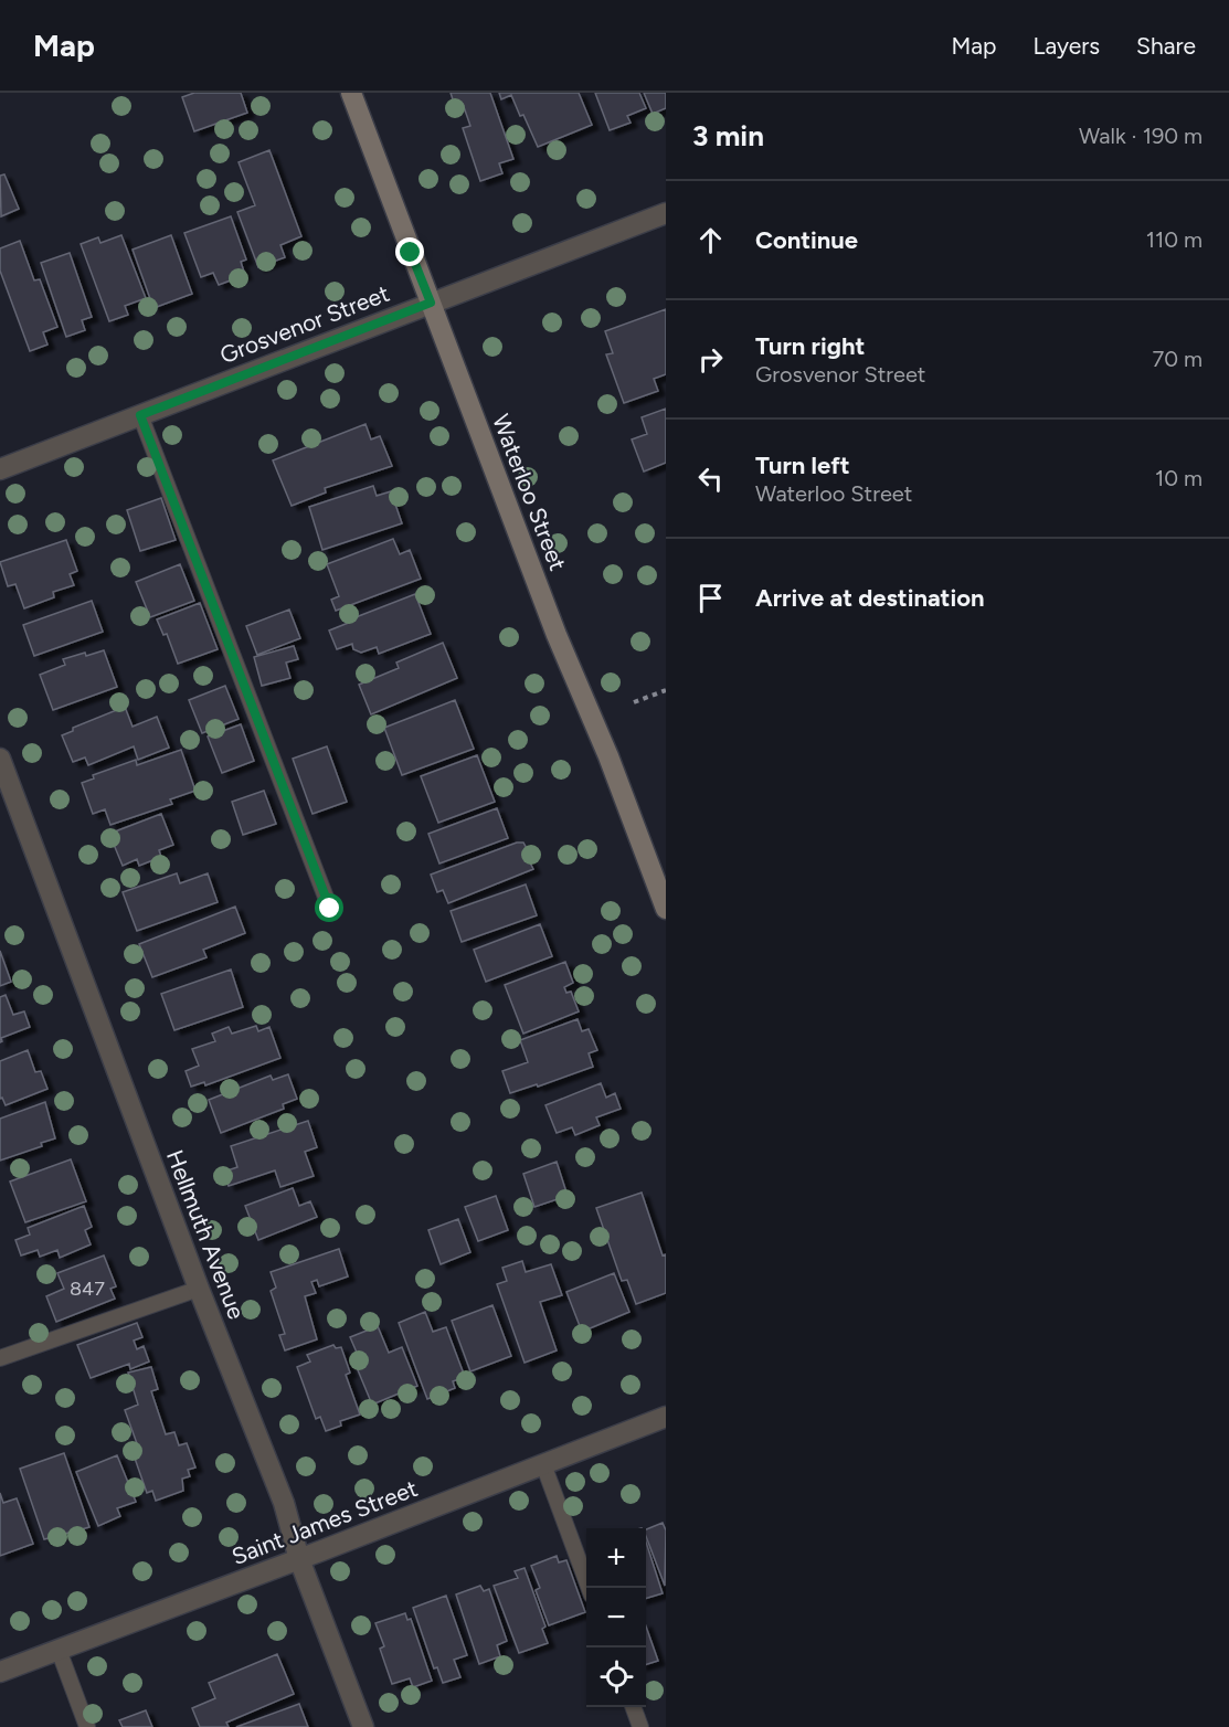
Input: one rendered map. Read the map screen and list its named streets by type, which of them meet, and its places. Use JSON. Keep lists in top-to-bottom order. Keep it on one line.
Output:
{"streets":{"street":["Grosvenor Street","Waterloo Street","Hellmuth Avenue","Saint James Street"]},"crossings":[["Grosvenor Street","Waterloo Street"],["Hellmuth Avenue","Saint James Street"]],"house_numbers":["847"],"page":{"header":"Map","nav":["Map","Layers","Share"],"heading":["3 min","Walk · 190 m"],"list":[["Continue","110 m"],["Turn right","Grosvenor Street","70 m"],["Turn left","Waterloo Street","10 m"],"Arrive at destination"],"map_buttons":["+","−"]}}
